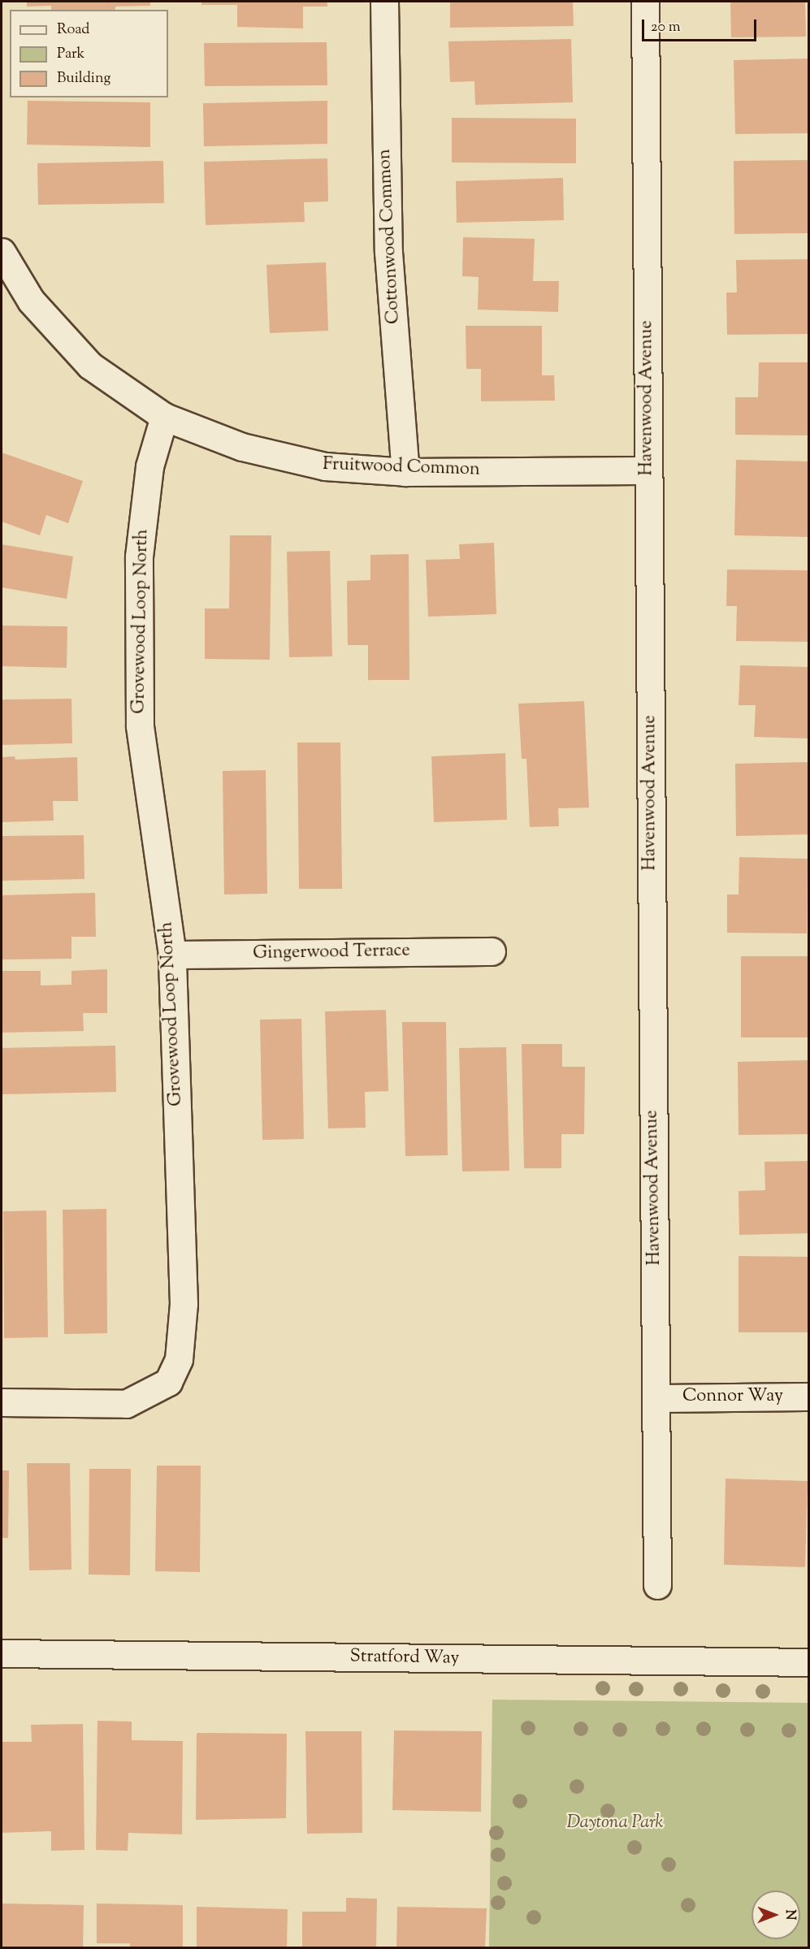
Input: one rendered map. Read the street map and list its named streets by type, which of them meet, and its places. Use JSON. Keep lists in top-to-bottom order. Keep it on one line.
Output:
{"streets":{"street":["Cottonwood Common","Havenwood Avenue","Fruitwood Common","Grovewood Loop North","Gingerwood Terrace","Connor Way","Stratford Way"]},"crossings":[["Cottonwood Common","Fruitwood Common"],["Havenwood Avenue","Fruitwood Common"],["Havenwood Avenue","Connor Way"],["Fruitwood Common","Grovewood Loop North"],["Grovewood Loop North","Gingerwood Terrace"]],"parks":["Daytona Park"],"legend":["Road","Park","Building"],"scale_bar":"20 m","north":"right"}
